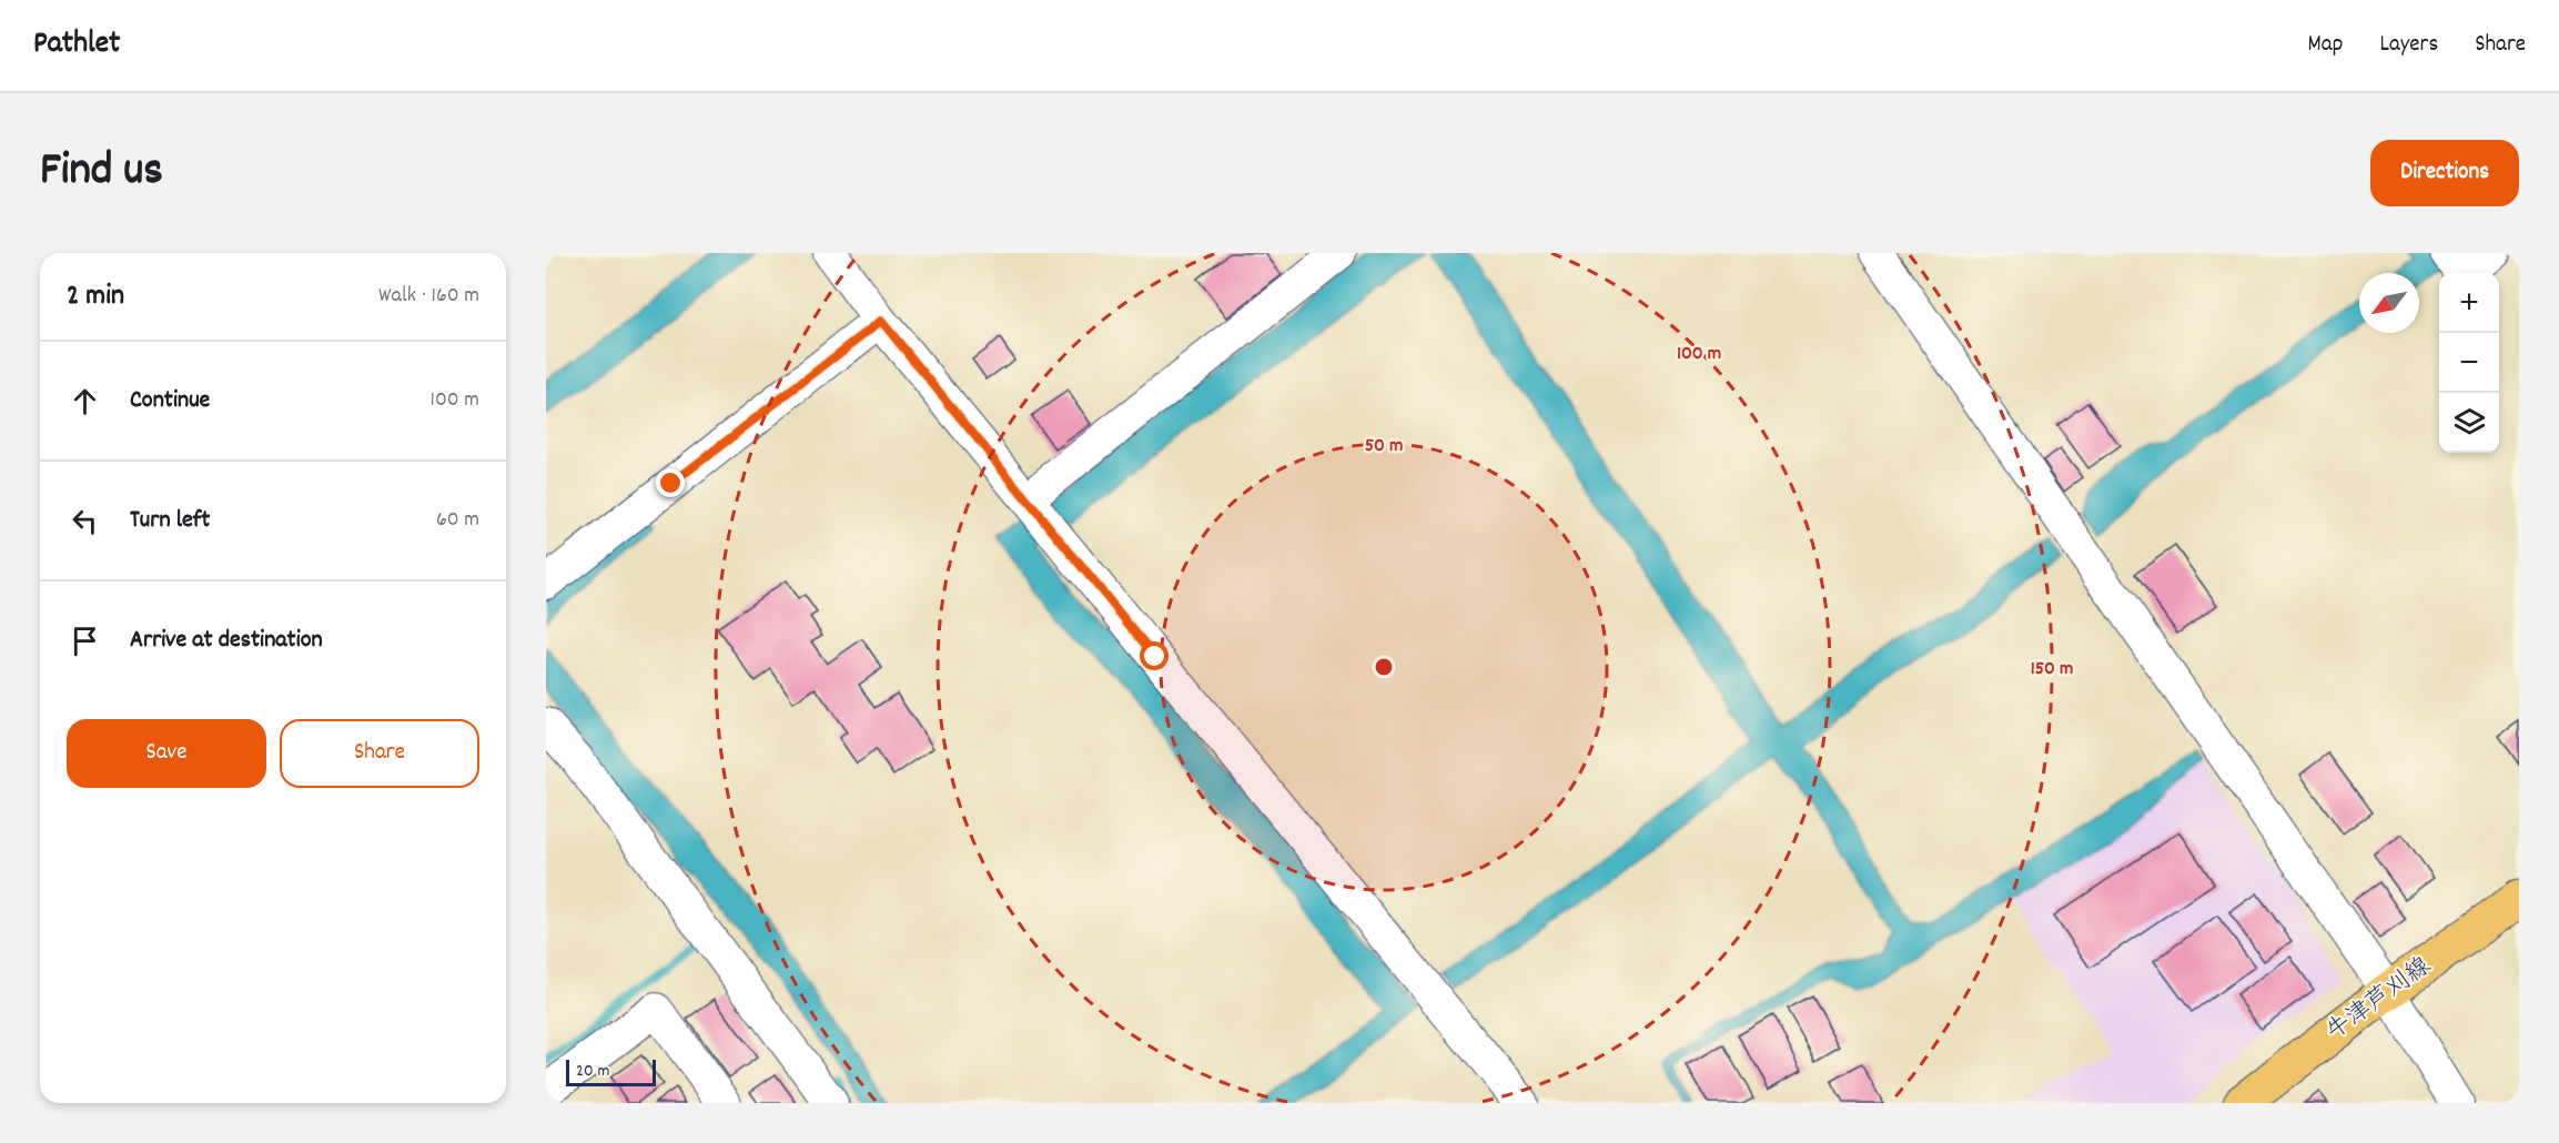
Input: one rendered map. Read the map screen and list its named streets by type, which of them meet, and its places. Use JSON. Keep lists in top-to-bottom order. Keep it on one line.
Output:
{"streets":{"main road":["牛津芦刈線"]},"scale_bar":"20 m","north":"bottom left","page":{"header":"Pathlet","nav":["Map","Layers","Share"],"title":"Find us","buttons":["Directions",["Save","Share"]],"heading":["2 min","Walk · 160 m"],"map_buttons":["+","−"],"list":[["Continue","100 m"],["Turn left","60 m"],"Arrive at destination"],"scale":"20 m"},"rings":["100 m","50 m","150 m"]}
